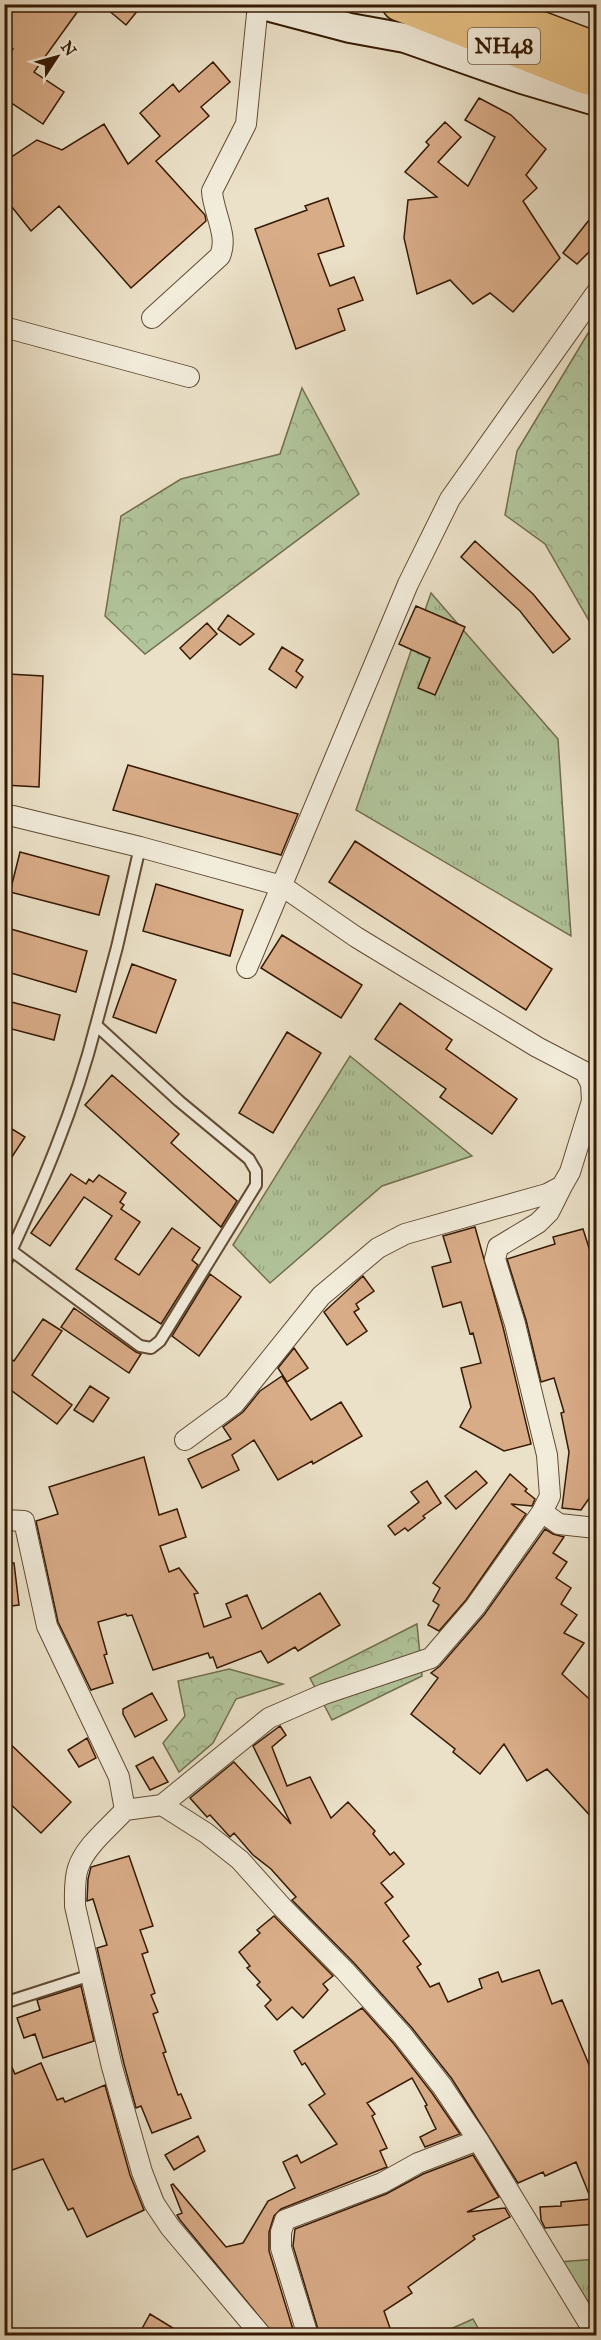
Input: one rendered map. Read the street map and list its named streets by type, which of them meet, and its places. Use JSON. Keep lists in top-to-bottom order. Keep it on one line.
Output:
{"streets":{"highway":["NH48"]},"north":"top right"}
